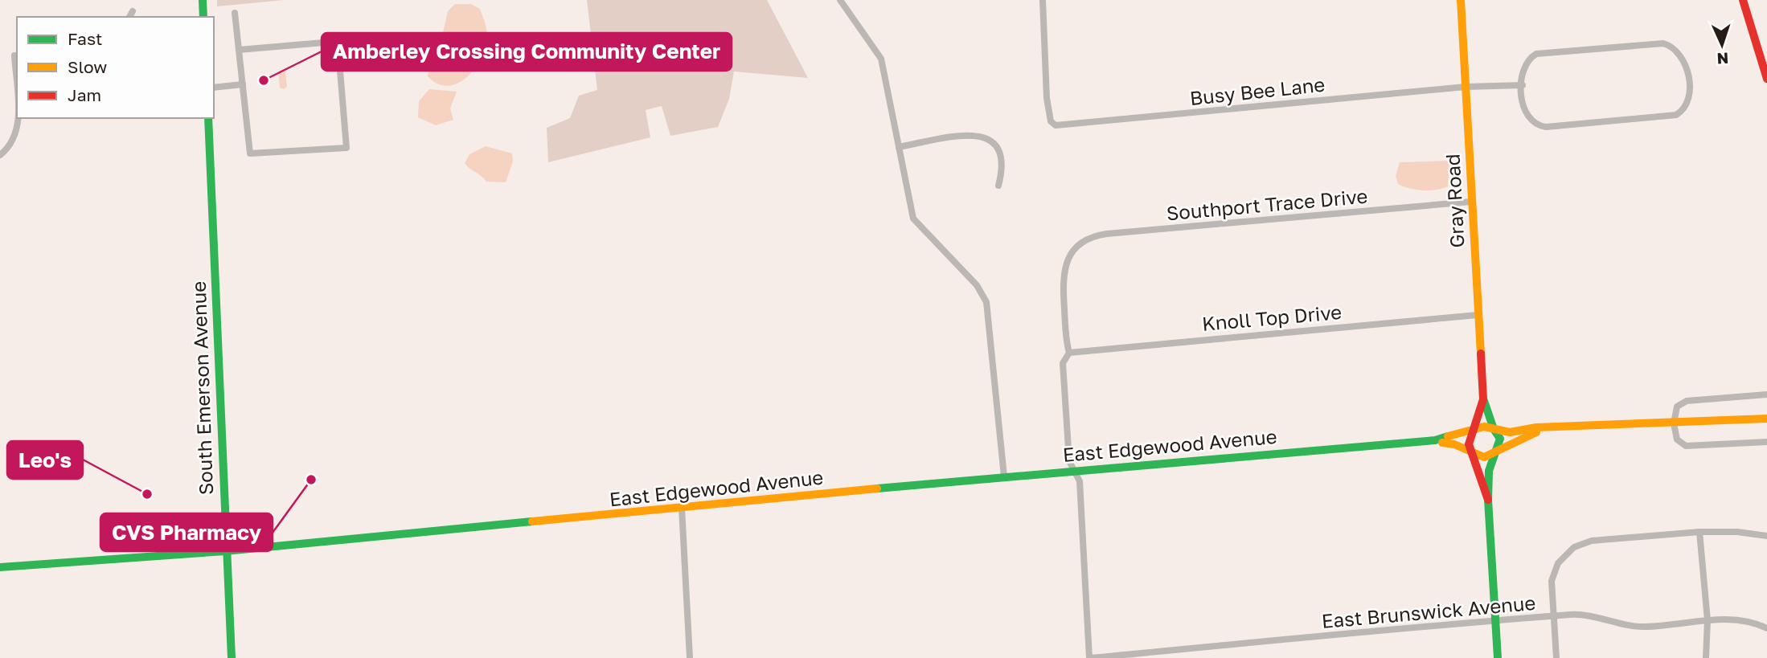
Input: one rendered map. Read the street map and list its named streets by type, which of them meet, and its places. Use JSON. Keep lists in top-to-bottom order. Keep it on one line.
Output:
{"streets":{"main road":["Gray Road","South Emerson Avenue","East Edgewood Avenue"],"street":["Busy Bee Lane","Southport Trace Drive","Knoll Top Drive","East Brunswick Avenue"]},"crossings":[["Busy Bee Lane","Gray Road"],["Gray Road","Southport Trace Drive"],["Gray Road","Knoll Top Drive"],["Gray Road","East Edgewood Avenue"],["Southport Trace Drive","Knoll Top Drive"],["South Emerson Avenue","East Edgewood Avenue"]],"places":["Amberley Crossing Community Center","CVS Pharmacy","Leo's"],"legend":["Fast","Slow","Jam"],"north":"bottom"}
